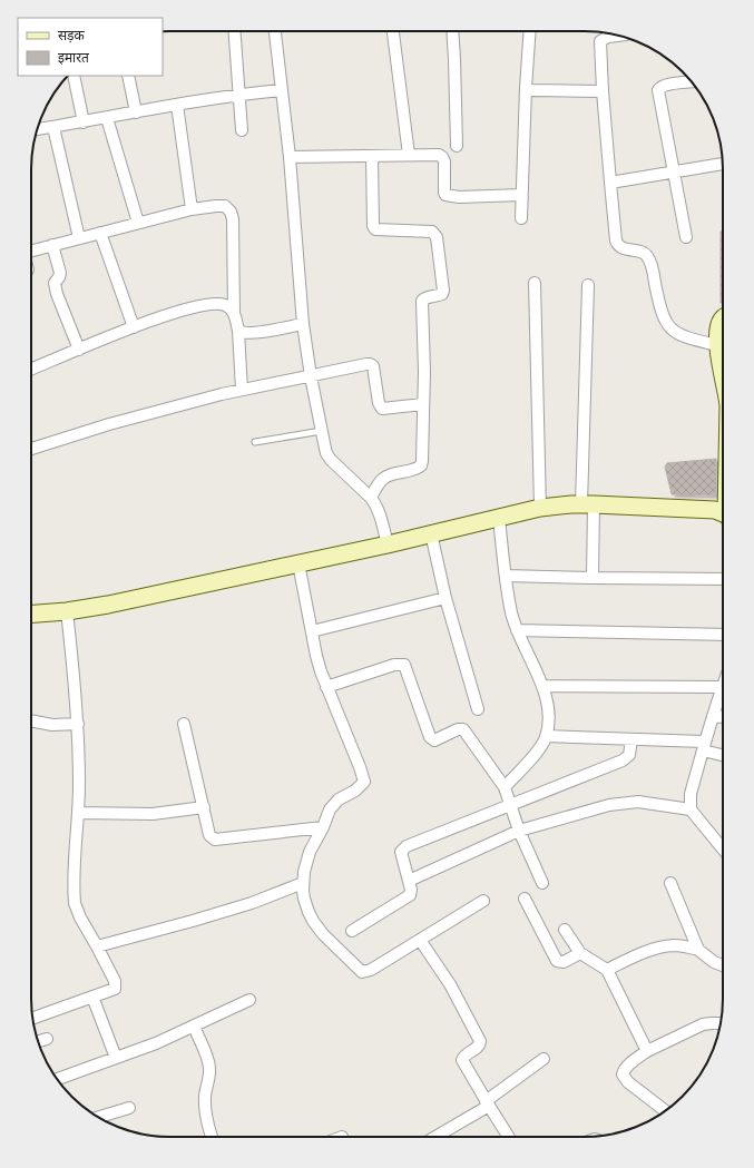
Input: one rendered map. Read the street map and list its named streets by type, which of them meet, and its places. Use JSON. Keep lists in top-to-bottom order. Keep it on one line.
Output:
{"legend":["सड़क","इमारत"]}
